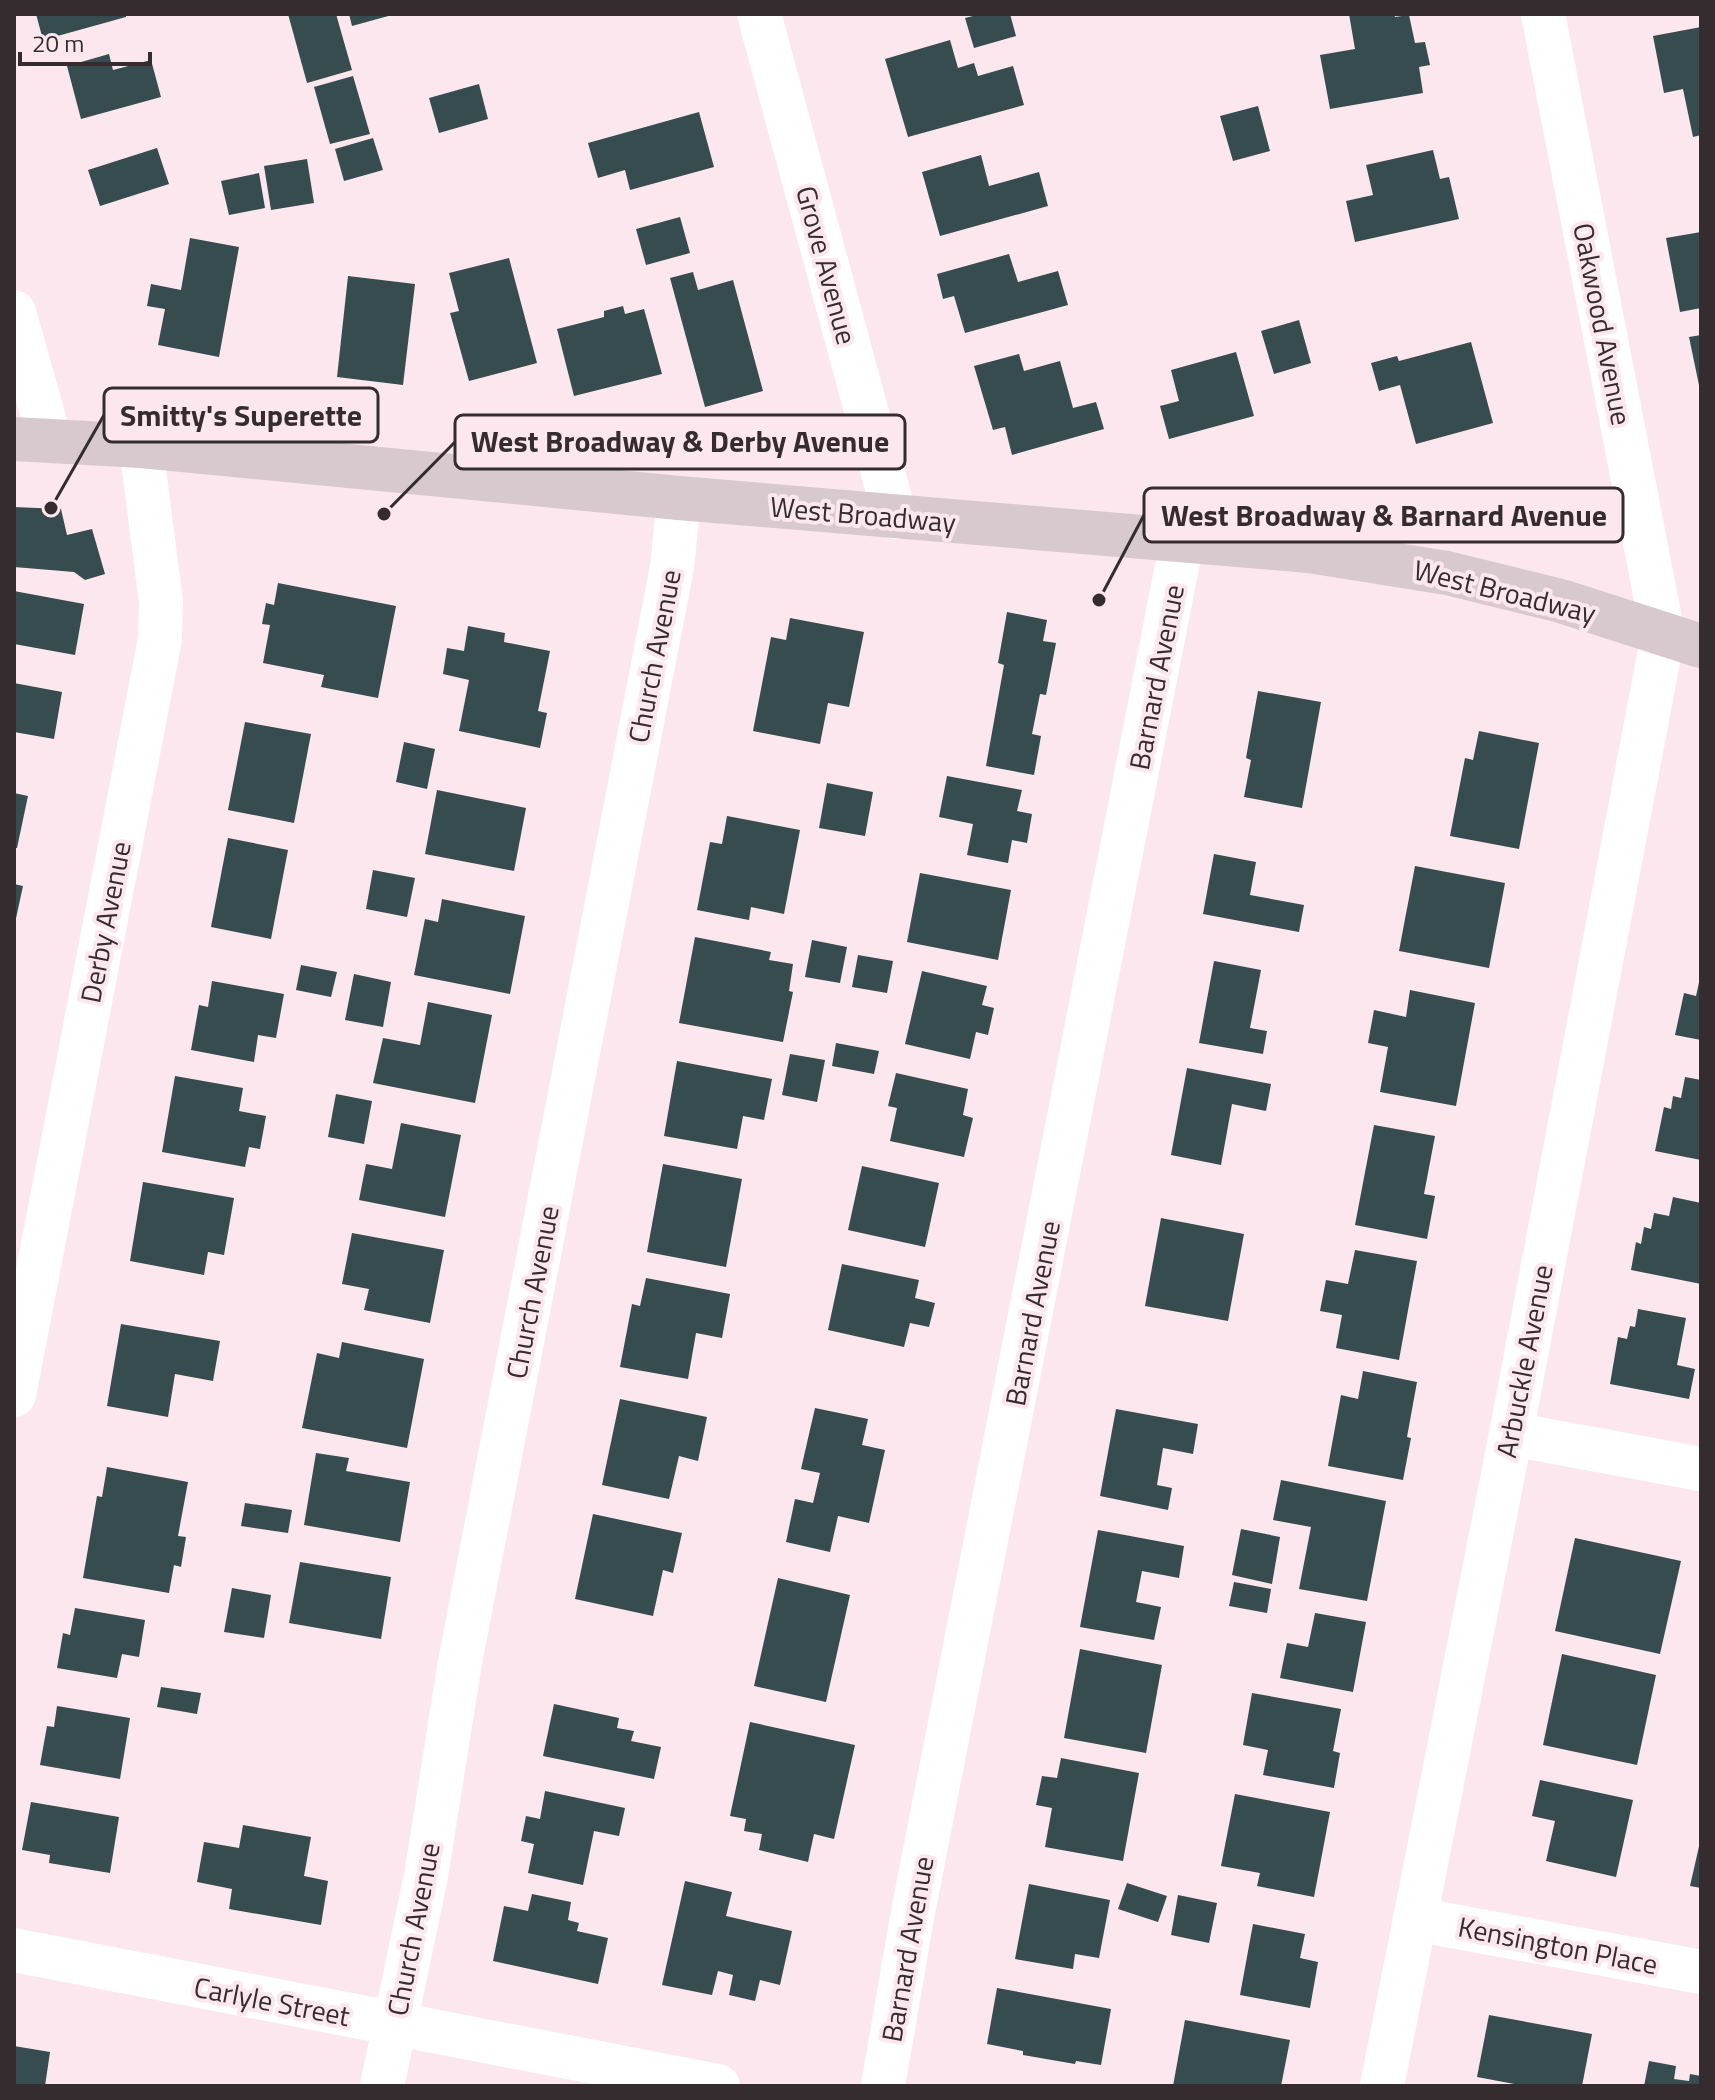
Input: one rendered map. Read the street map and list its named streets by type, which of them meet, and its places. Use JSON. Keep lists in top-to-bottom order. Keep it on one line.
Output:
{"streets":{"main road":["West Broadway"],"street":["Grove Avenue","Oakwood Avenue","Church Avenue","Barnard Avenue","Derby Avenue","Arbuckle Avenue","Kensington Place","Carlyle Street"]},"crossings":[["Grove Avenue","West Broadway"],["Oakwood Avenue","West Broadway"],["Oakwood Avenue","Arbuckle Avenue"],["West Broadway","Church Avenue"],["West Broadway","Barnard Avenue"],["West Broadway","Derby Avenue"],["West Broadway","Arbuckle Avenue"],["Church Avenue","Carlyle Street"],["Arbuckle Avenue","Kensington Place"]],"places":["Smitty's Superette","West Broadway & Derby Avenue","West Broadway & Barnard Avenue"],"scale_bar":"20 m"}
